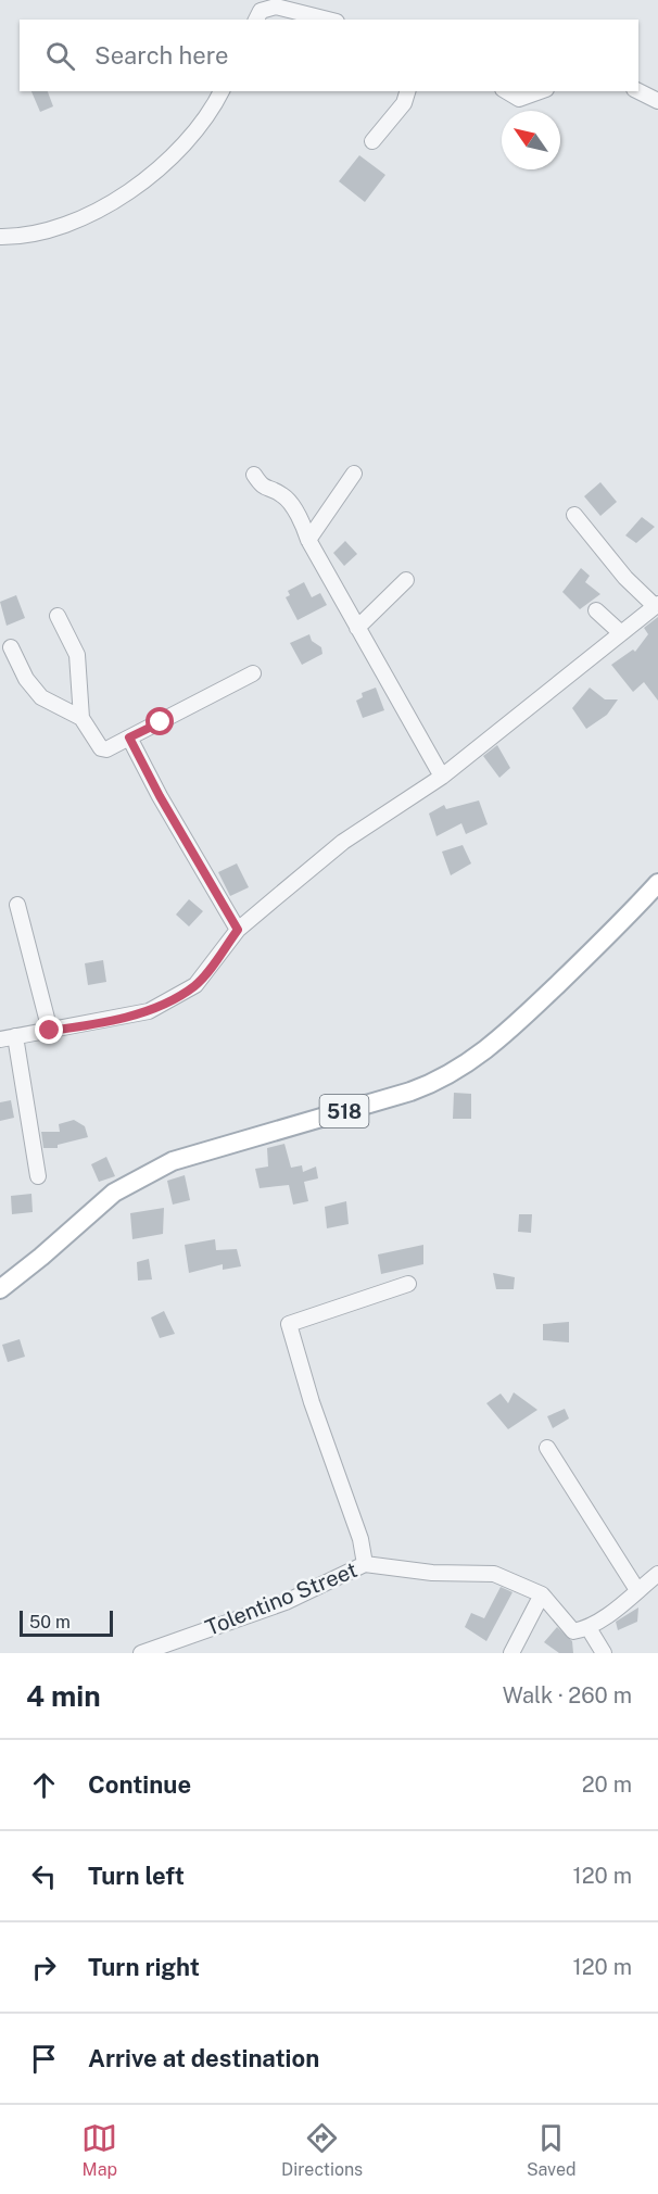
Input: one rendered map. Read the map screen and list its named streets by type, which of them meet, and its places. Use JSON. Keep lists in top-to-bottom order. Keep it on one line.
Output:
{"streets":{"main road":["518"],"street":["Tolentino Street"]},"scale_bar":"50 m","north":"top left","page":{"search":"Search here","scale":"50 m","heading":["4 min","Walk · 260 m"],"list":[["Continue","20 m"],["Turn left","120 m"],["Turn right","120 m"],"Arrive at destination"],"nav":["Map","Directions","Saved"]}}
